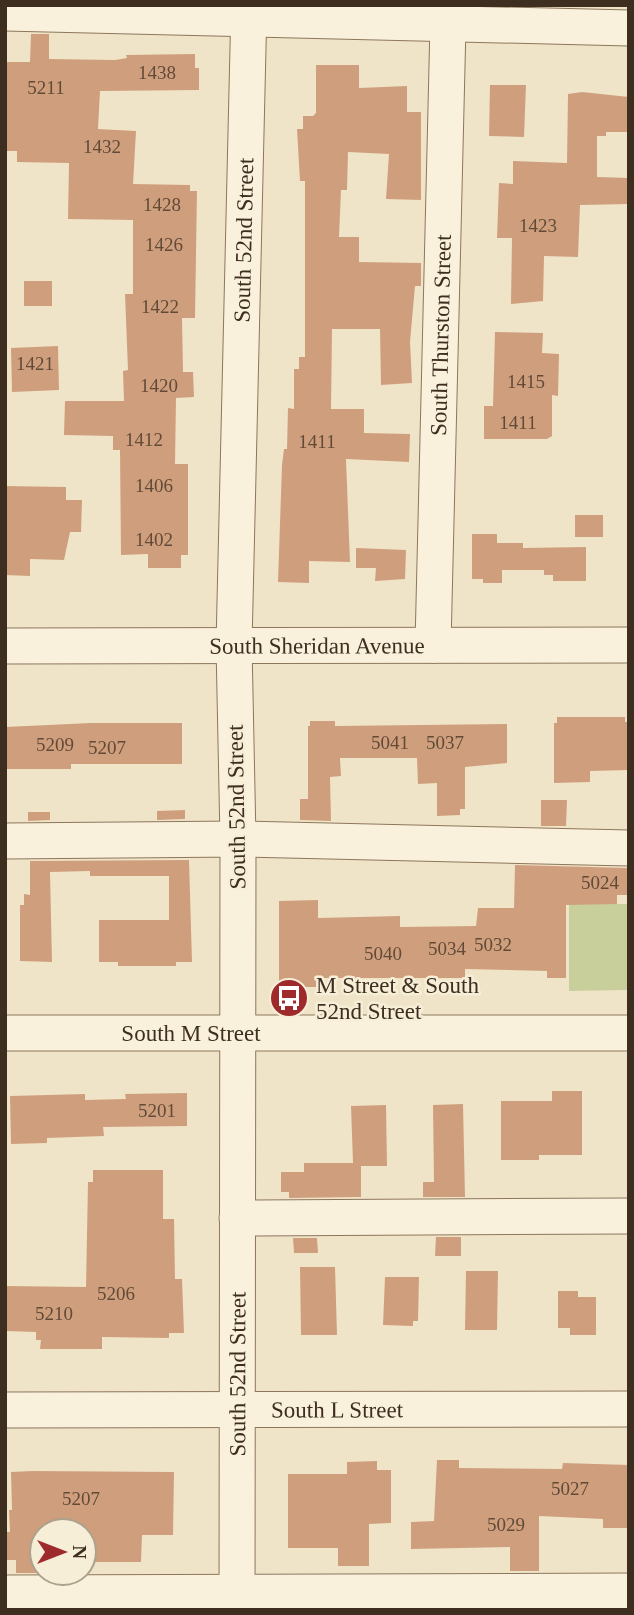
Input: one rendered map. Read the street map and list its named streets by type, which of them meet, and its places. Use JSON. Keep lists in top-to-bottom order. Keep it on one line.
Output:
{"streets":{"street":["South 52nd Street","South Thurston Street","South Sheridan Avenue","South M Street","South L Street"]},"crossings":[["South 52nd Street","South Sheridan Avenue"],["South 52nd Street","South M Street"],["South 52nd Street","South L Street"],["South Thurston Street","South Sheridan Avenue"]],"places":{"bus stop":["M Street & South 52nd Street"]},"house_numbers":["1438","5211","1432","1428","1423","1426","1422","1421","1415","1420","1411","1412","1411","1406","1402","5041","5037","5209","5207","5024","5032","5034","5040","5201","5206","5210","5027","5207","5029"],"north":"right"}
